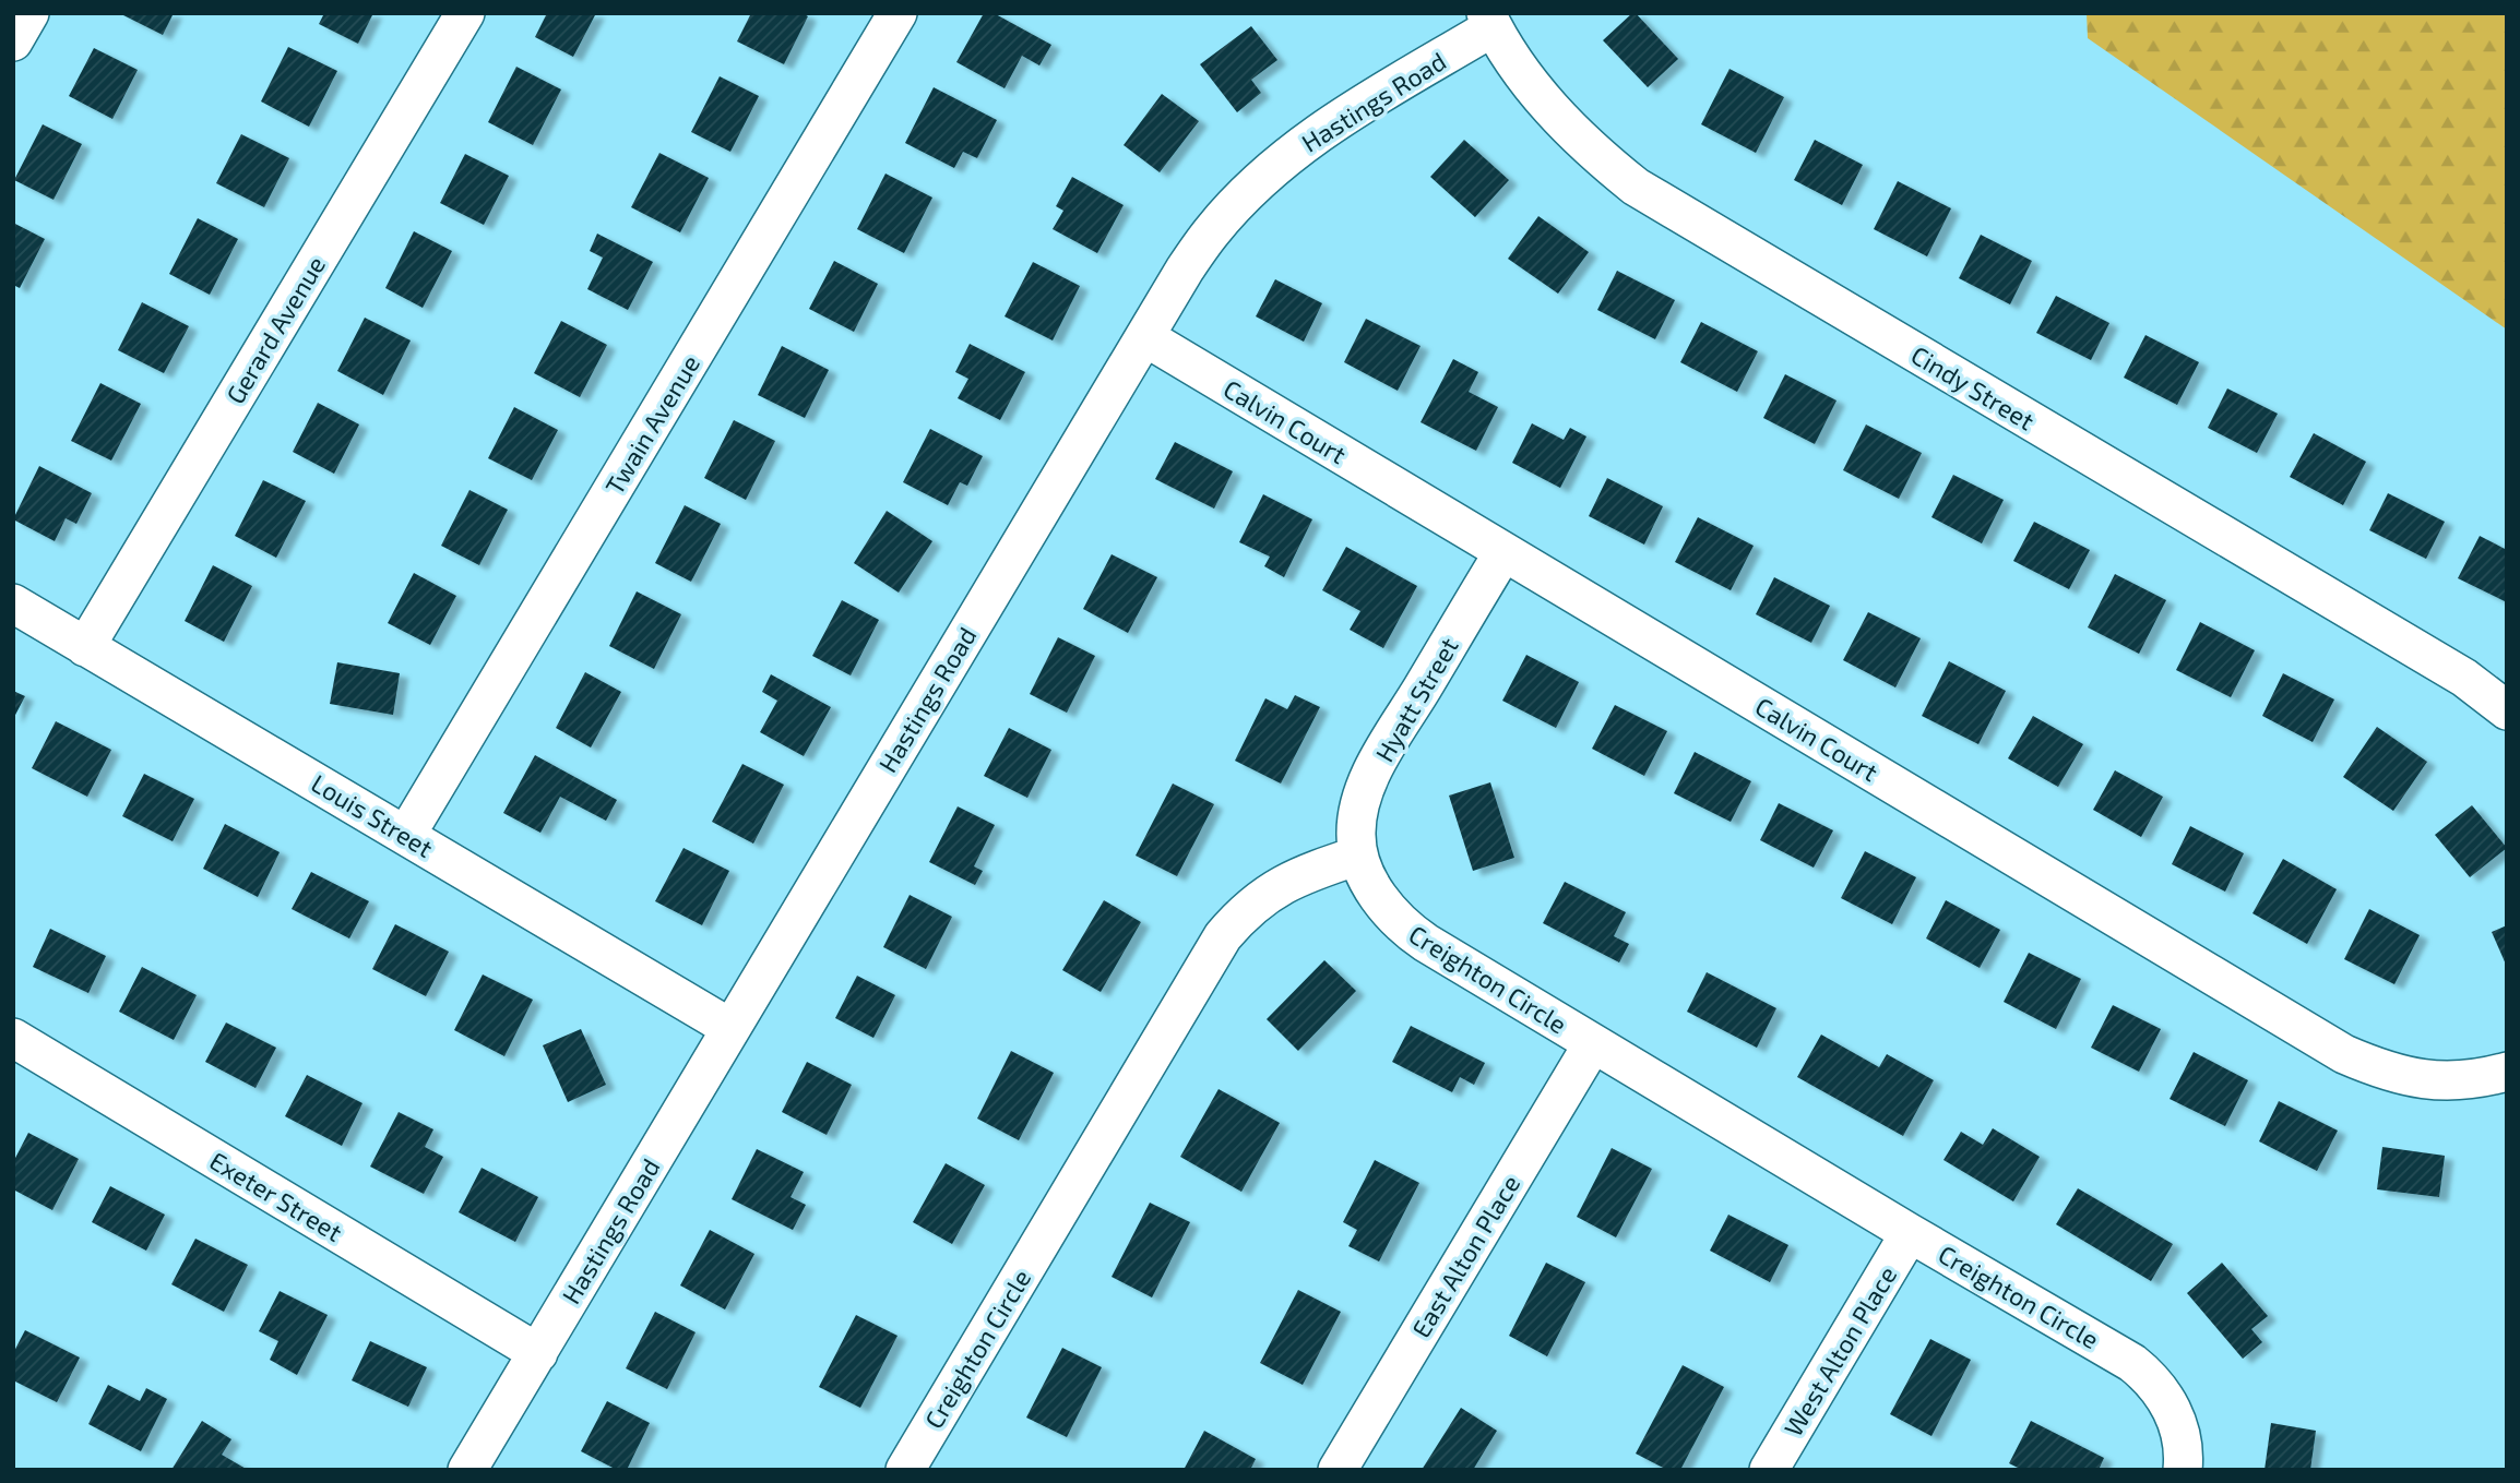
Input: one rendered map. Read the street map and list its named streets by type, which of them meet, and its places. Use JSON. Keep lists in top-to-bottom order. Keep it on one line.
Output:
{"streets":{"street":["Hastings Road","Gerard Avenue","Cindy Street","Calvin Court","Twain Avenue","Hyatt Street","Louis Street","Creighton Circle","Exeter Street","East Alton Place","West Alton Place"]},"crossings":[["Hastings Road","Cindy Street"],["Hastings Road","Calvin Court"],["Hastings Road","Louis Street"],["Hastings Road","Exeter Street"],["Gerard Avenue","Louis Street"],["Calvin Court","Hyatt Street"],["Twain Avenue","Louis Street"],["Hyatt Street","Creighton Circle"],["Creighton Circle","East Alton Place"],["Creighton Circle","West Alton Place"]]}
